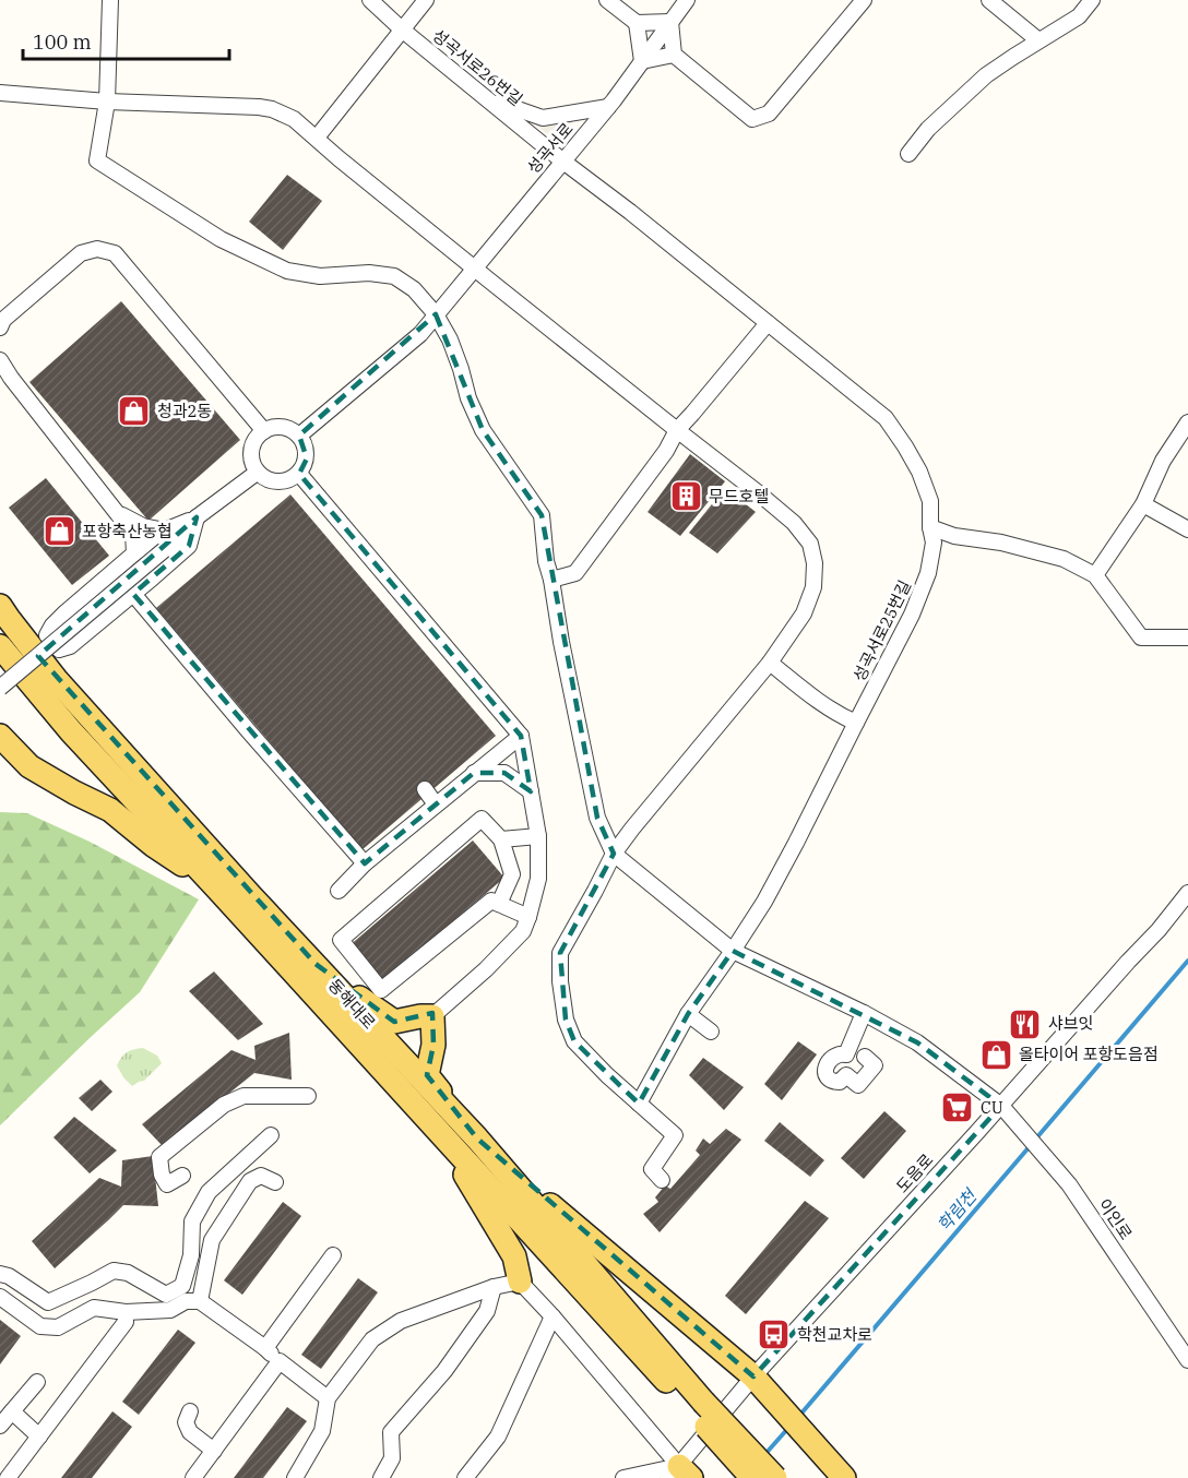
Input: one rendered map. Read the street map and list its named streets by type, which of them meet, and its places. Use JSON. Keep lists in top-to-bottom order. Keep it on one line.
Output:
{"streets":{"main road":["동해대로"],"street":["성곡서로26번길","성곡서로","성곡서로25번길","도음로","이인로"]},"crossings":[["성곡서로26번길","성곡서로"],["성곡서로26번길","성곡서로25번길"],["성곡서로","성곡서로25번길"],["성곡서로25번길","이인로"],["도음로","이인로"]],"water":["학림천"],"places":{"shop":["청과2동","포항축산농협","올타이어 포항도음점"],"building":["무드호텔"],"restaurant":["샤브잇"],"supermarket":["CU"],"bus stop":["학천교차로"]},"scale_bar":"100 m"}
